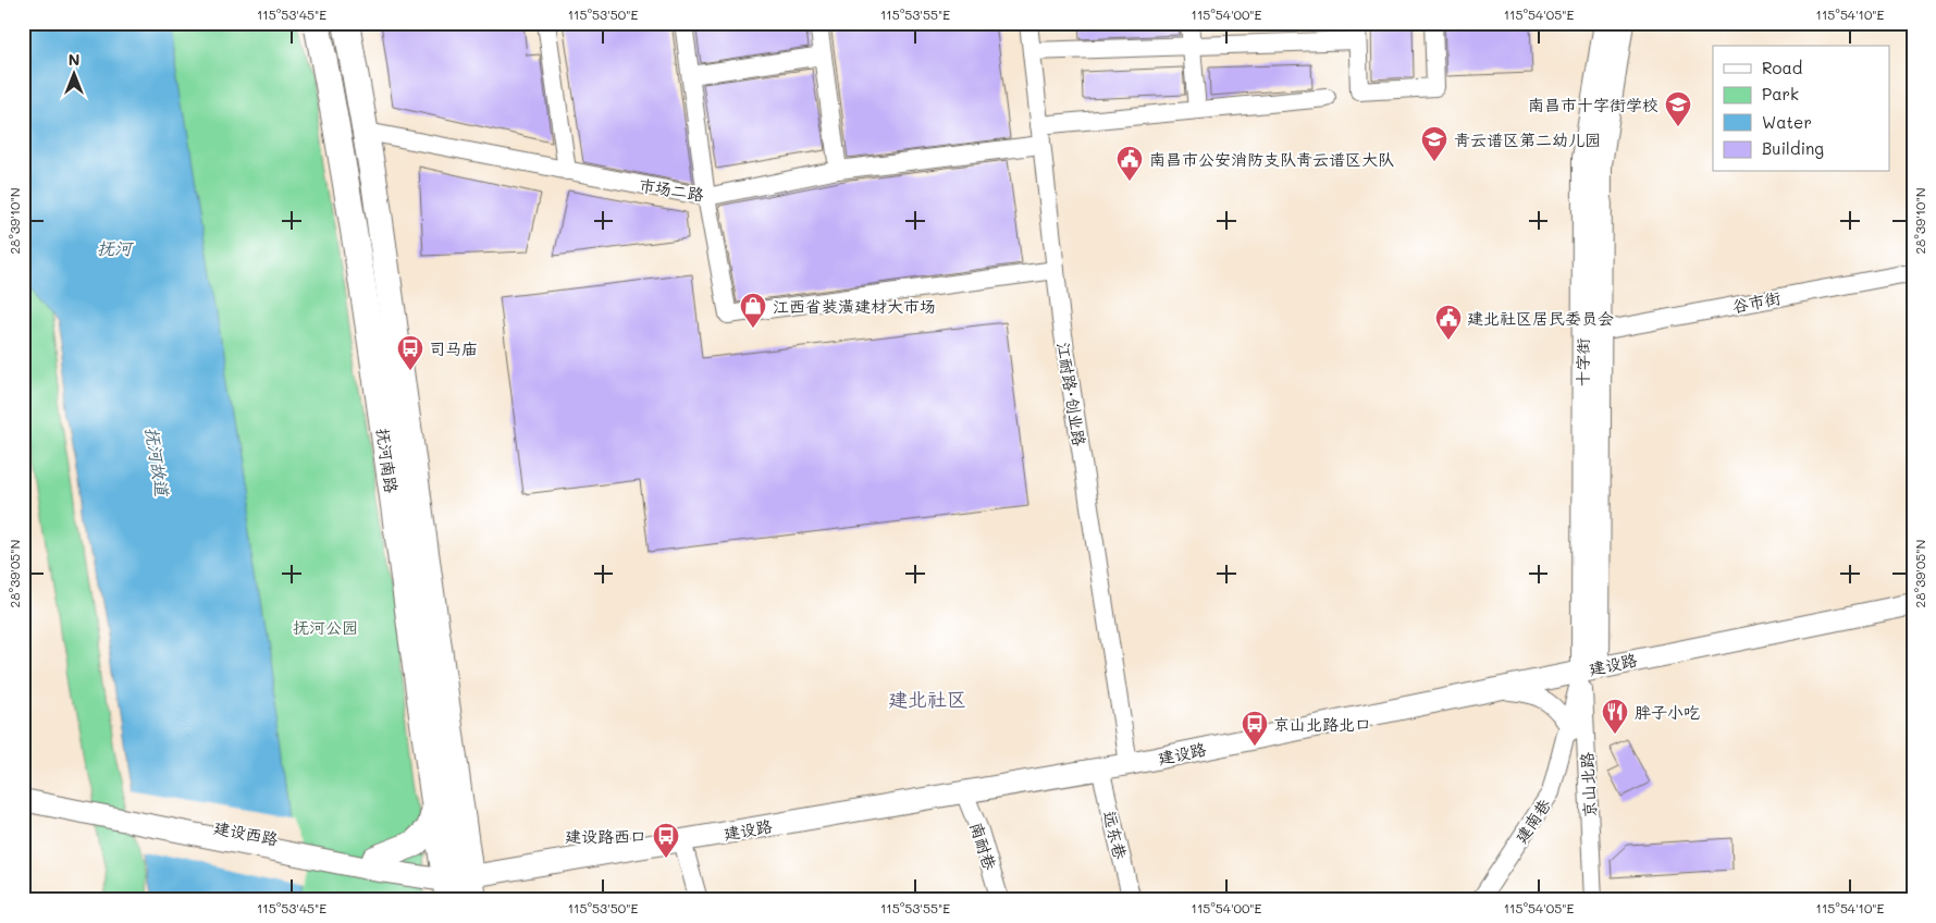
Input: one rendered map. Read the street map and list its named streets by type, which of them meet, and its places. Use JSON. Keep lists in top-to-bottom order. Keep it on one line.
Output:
{"streets":{"highway":["抚河南路"],"main road":["十字街","建设路","建设西路"],"street":["市场二路","谷市街","江耐路·创业路","京山北路","建南巷","远东巷","南耐巷"]},"crossings":[["市场二路","江耐路·创业路"],["市场二路","抚河南路"],["谷市街","十字街"],["十字街","建设路"],["十字街","京山北路"],["十字街","建南巷"],["江耐路·创业路","建设路"],["抚河南路","建设路"],["抚河南路","建设西路"],["建设路","京山北路"],["建设路","建南巷"],["建设路","建设西路"],["建设路","远东巷"],["建设路","南耐巷"],["京山北路","建南巷"]],"districts":["建北社区"],"water":["抚河","抚河故道"],"parks":["抚河公园"],"places":{"school or university":["南昌市十字街学校","青云谱区第二幼儿园"],"public building":["南昌市公安消防支队青云谱区大队","建北社区居民委员会"],"shop":["江西省装潢建材大市场"],"bus stop":["司马庙","京山北路北口","建设路西口"],"restaurant":["胖子小吃"]},"legend":["Road","Park","Water","Building"],"north":"top","coordinates":["115°53'45\"E","115°53'50\"E","115°53'55\"E","115°54'00\"E","115°54'05\"E","115°54'10\"E","28°39'10\"N","28°39'05\"N"]}
